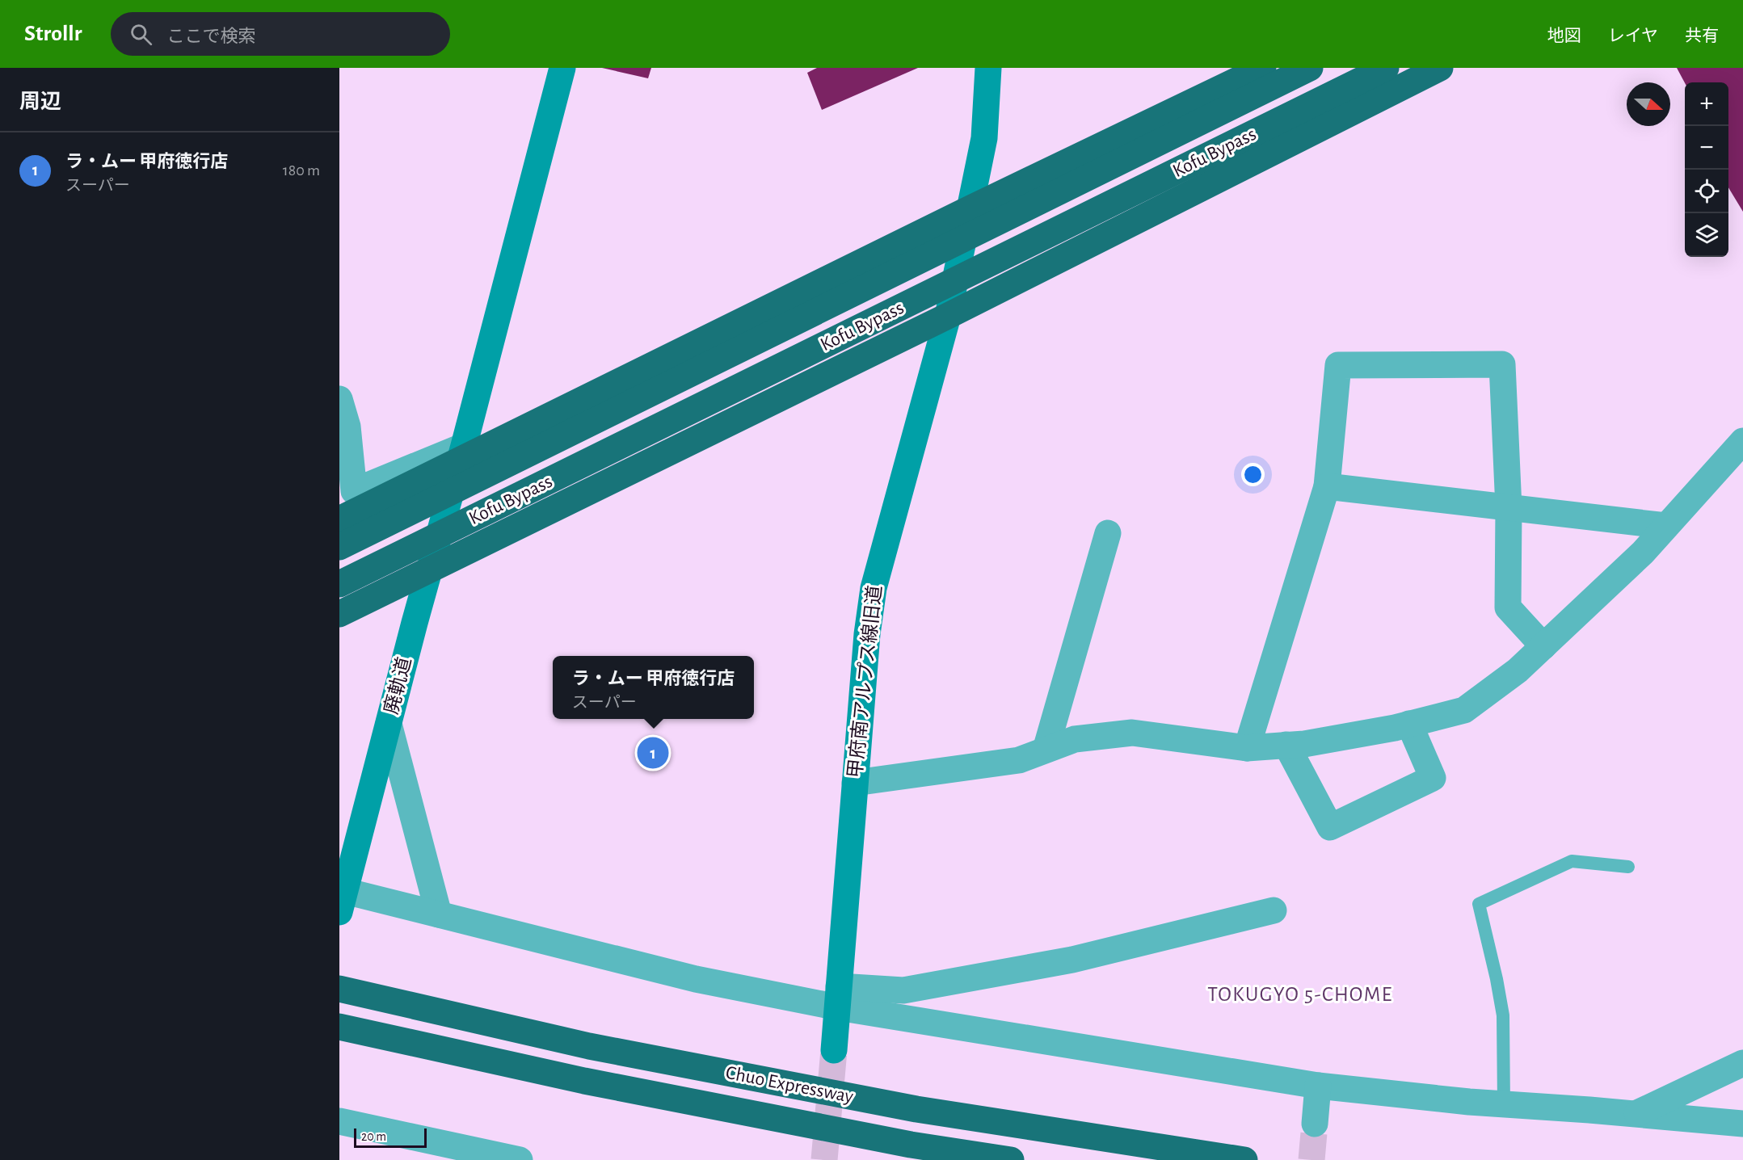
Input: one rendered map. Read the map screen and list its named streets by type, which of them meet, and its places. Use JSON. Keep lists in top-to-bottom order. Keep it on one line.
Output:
{"streets":{"highway":["Kofu Bypass","Chuo Expressway"],"street":["甲府南アルプス線旧道","廃軌道"]},"districts":["TOKUGYO 5-CHOME"],"scale_bar":"20 m","north":"right","page":{"header":"Strollr","search":"ここで検索","nav":["地図","レイヤ","共有"],"heading":"周辺","map_buttons":["+","−"],"list":[{"mark":"1","name":"ラ・ムー 甲府徳行店","note":"スーパー","value":"180 m"}],"popup":["ラ・ムー 甲府徳行店","スーパー"],"pins":"1","scale":"20 m"}}
